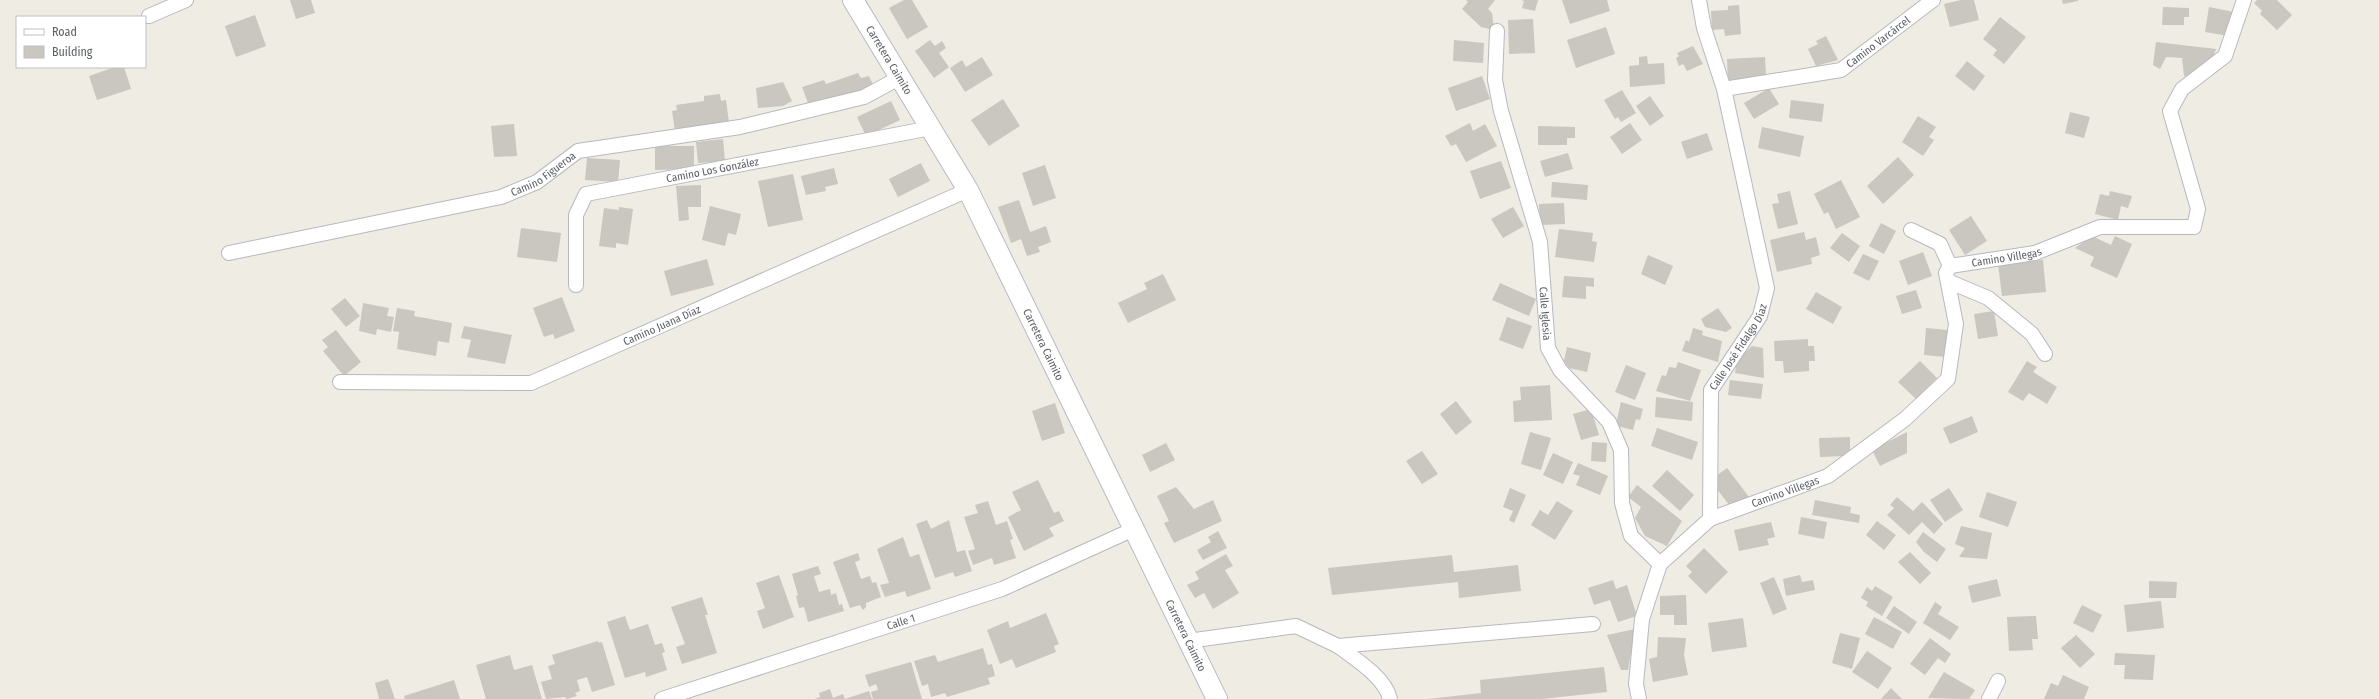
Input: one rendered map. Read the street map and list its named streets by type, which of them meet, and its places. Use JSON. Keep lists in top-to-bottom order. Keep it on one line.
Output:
{"streets":{"street":["Camino Varcárcel","Carretera Caimito","Camino Los González","Camino Figueroa","Camino Villegas","Calle Iglesia","Camino Juana Díaz","Calle José Fidalgo Díaz","Calle 1"]},"crossings":[["Camino Varcárcel","Calle José Fidalgo Díaz"],["Carretera Caimito","Camino Los González"],["Carretera Caimito","Camino Figueroa"],["Carretera Caimito","Camino Juana Díaz"],["Carretera Caimito","Calle 1"],["Camino Villegas","Calle José Fidalgo Díaz"]],"legend":["Road","Building"]}
